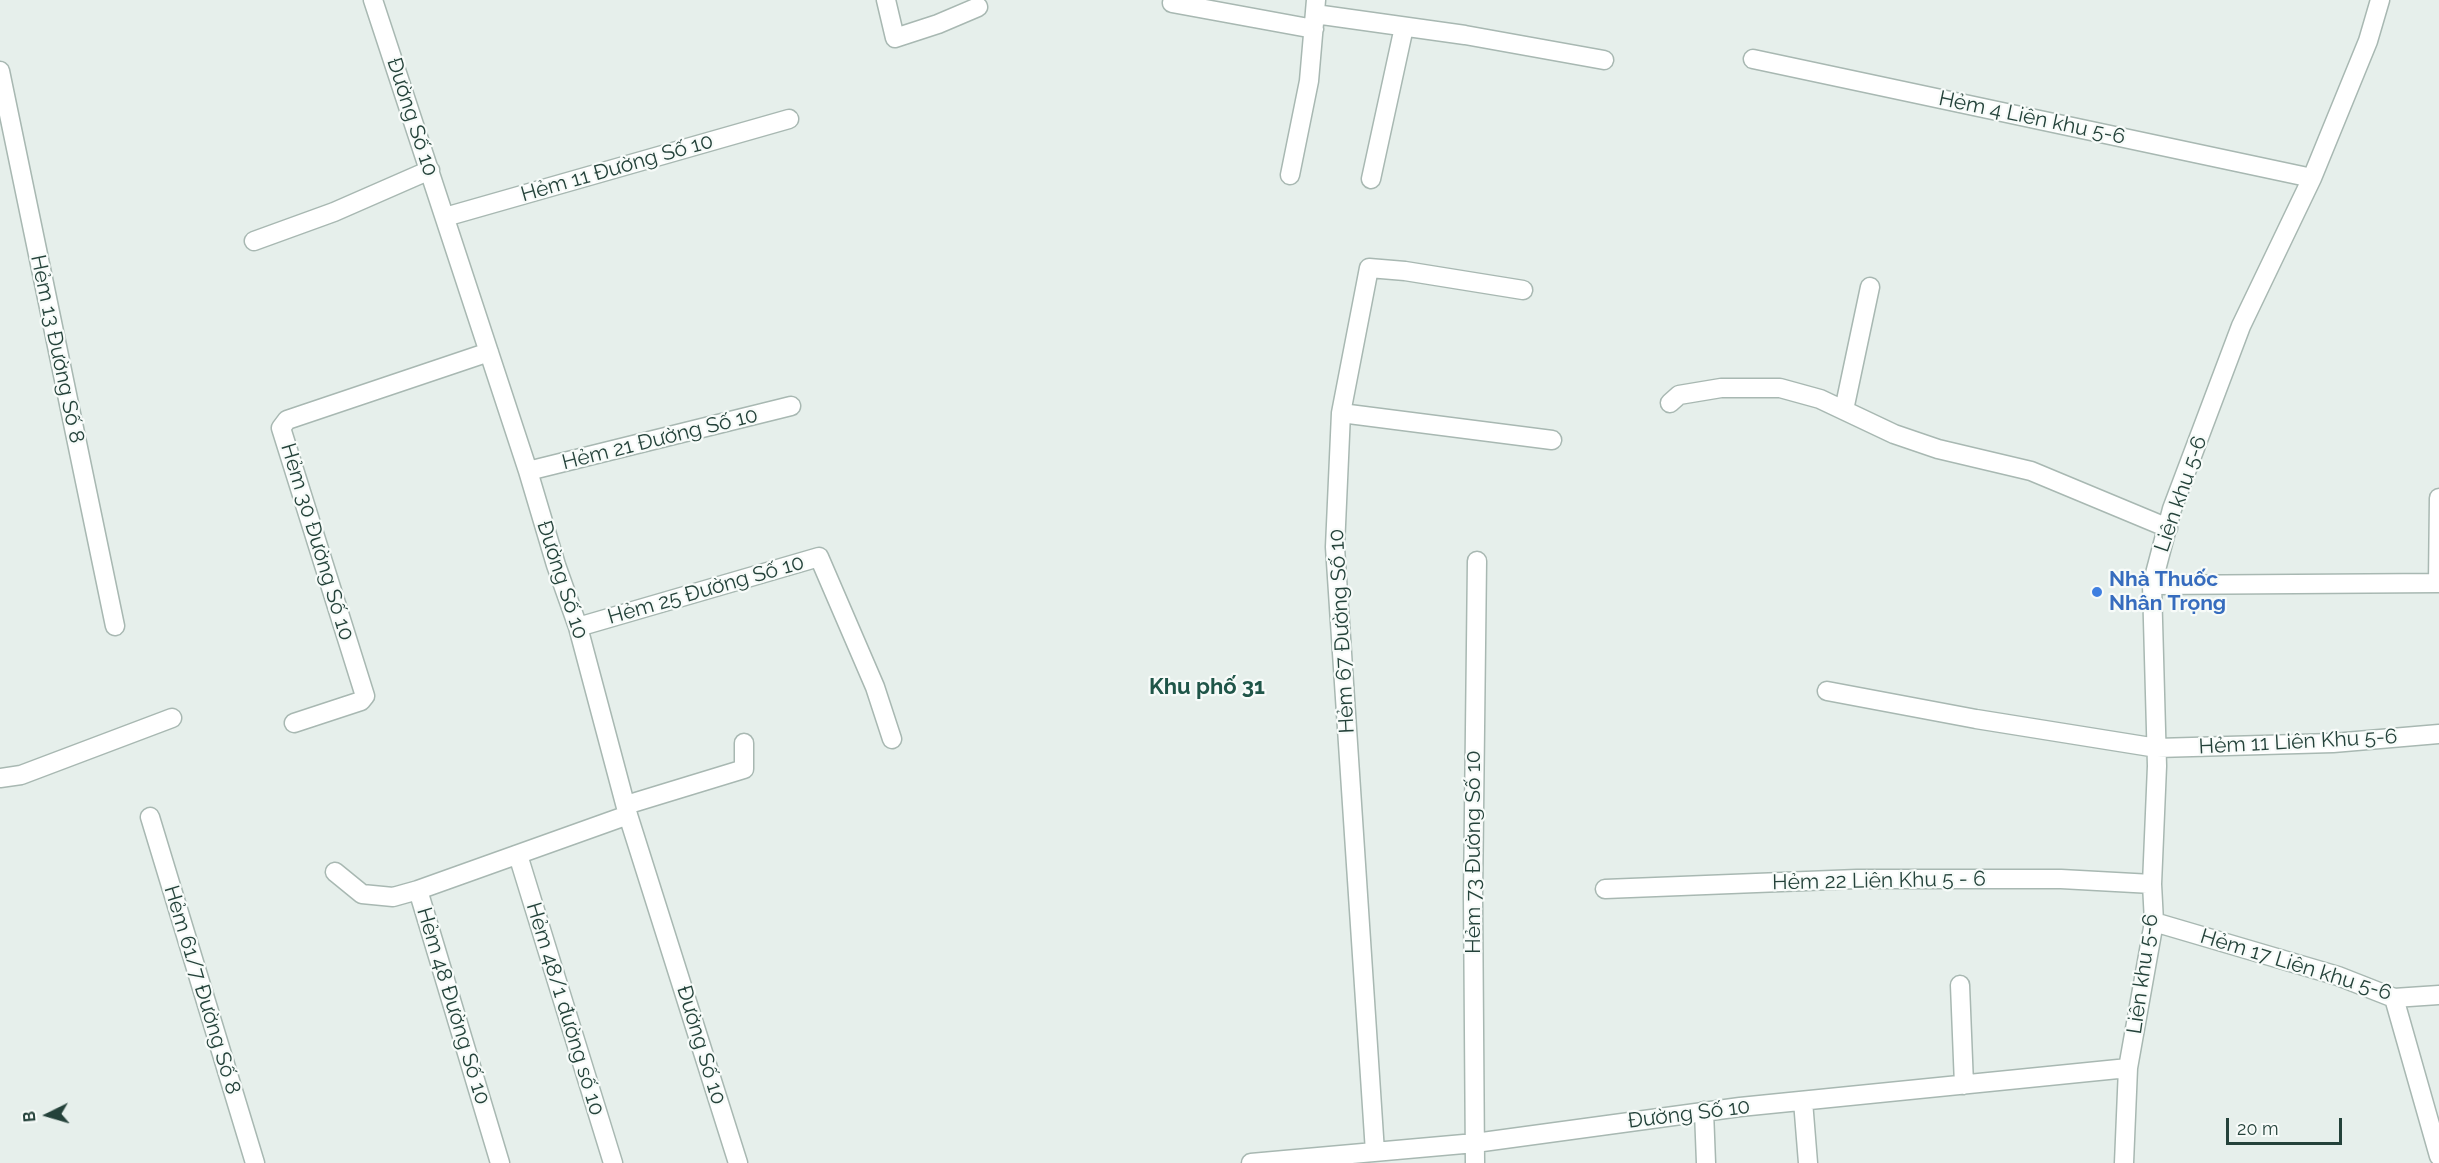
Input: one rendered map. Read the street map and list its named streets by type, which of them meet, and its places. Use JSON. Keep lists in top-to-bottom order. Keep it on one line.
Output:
{"streets":{"street":["Đường Số 10","Hẻm 4 Liên khu 5-6","Hẻm 11 Đường Số 10","Hẻm 13 Đường Số 8","Hẻm 21 Đường Số 10","Liên khu 5-6","Hẻm 30 Đường Số 10","Hẻm 25 Đường Số 10","Hẻm 67 Đường Số 10","Hẻm 11 Liên Khu 5-6","Hẻm 73 Đường Số 10","Hẻm 22 Liên Khu 5 - 6","Hẻm 17 Liên khu 5-6","Hẻm 61/7 Đường Số 8","Hẻm 48 Đường Số 10","Hẻm 48/1 đường số 10"]},"crossings":[["Đường Số 10","Hẻm 11 Đường Số 10"],["Đường Số 10","Hẻm 21 Đường Số 10"],["Đường Số 10","Liên khu 5-6"],["Đường Số 10","Hẻm 30 Đường Số 10"],["Đường Số 10","Hẻm 25 Đường Số 10"],["Đường Số 10","Hẻm 67 Đường Số 10"],["Đường Số 10","Hẻm 73 Đường Số 10"],["Đường Số 10","Hẻm 48 Đường Số 10"],["Hẻm 4 Liên khu 5-6","Liên khu 5-6"],["Liên khu 5-6","Hẻm 11 Liên Khu 5-6"],["Liên khu 5-6","Hẻm 22 Liên Khu 5 - 6"],["Liên khu 5-6","Hẻm 17 Liên khu 5-6"],["Hẻm 48 Đường Số 10","Hẻm 48/1 đường số 10"]],"districts":["Khu phố 31"],"places":["Nhà Thuốc Nhân Trọng"],"scale_bar":"20 m","north":"left"}
